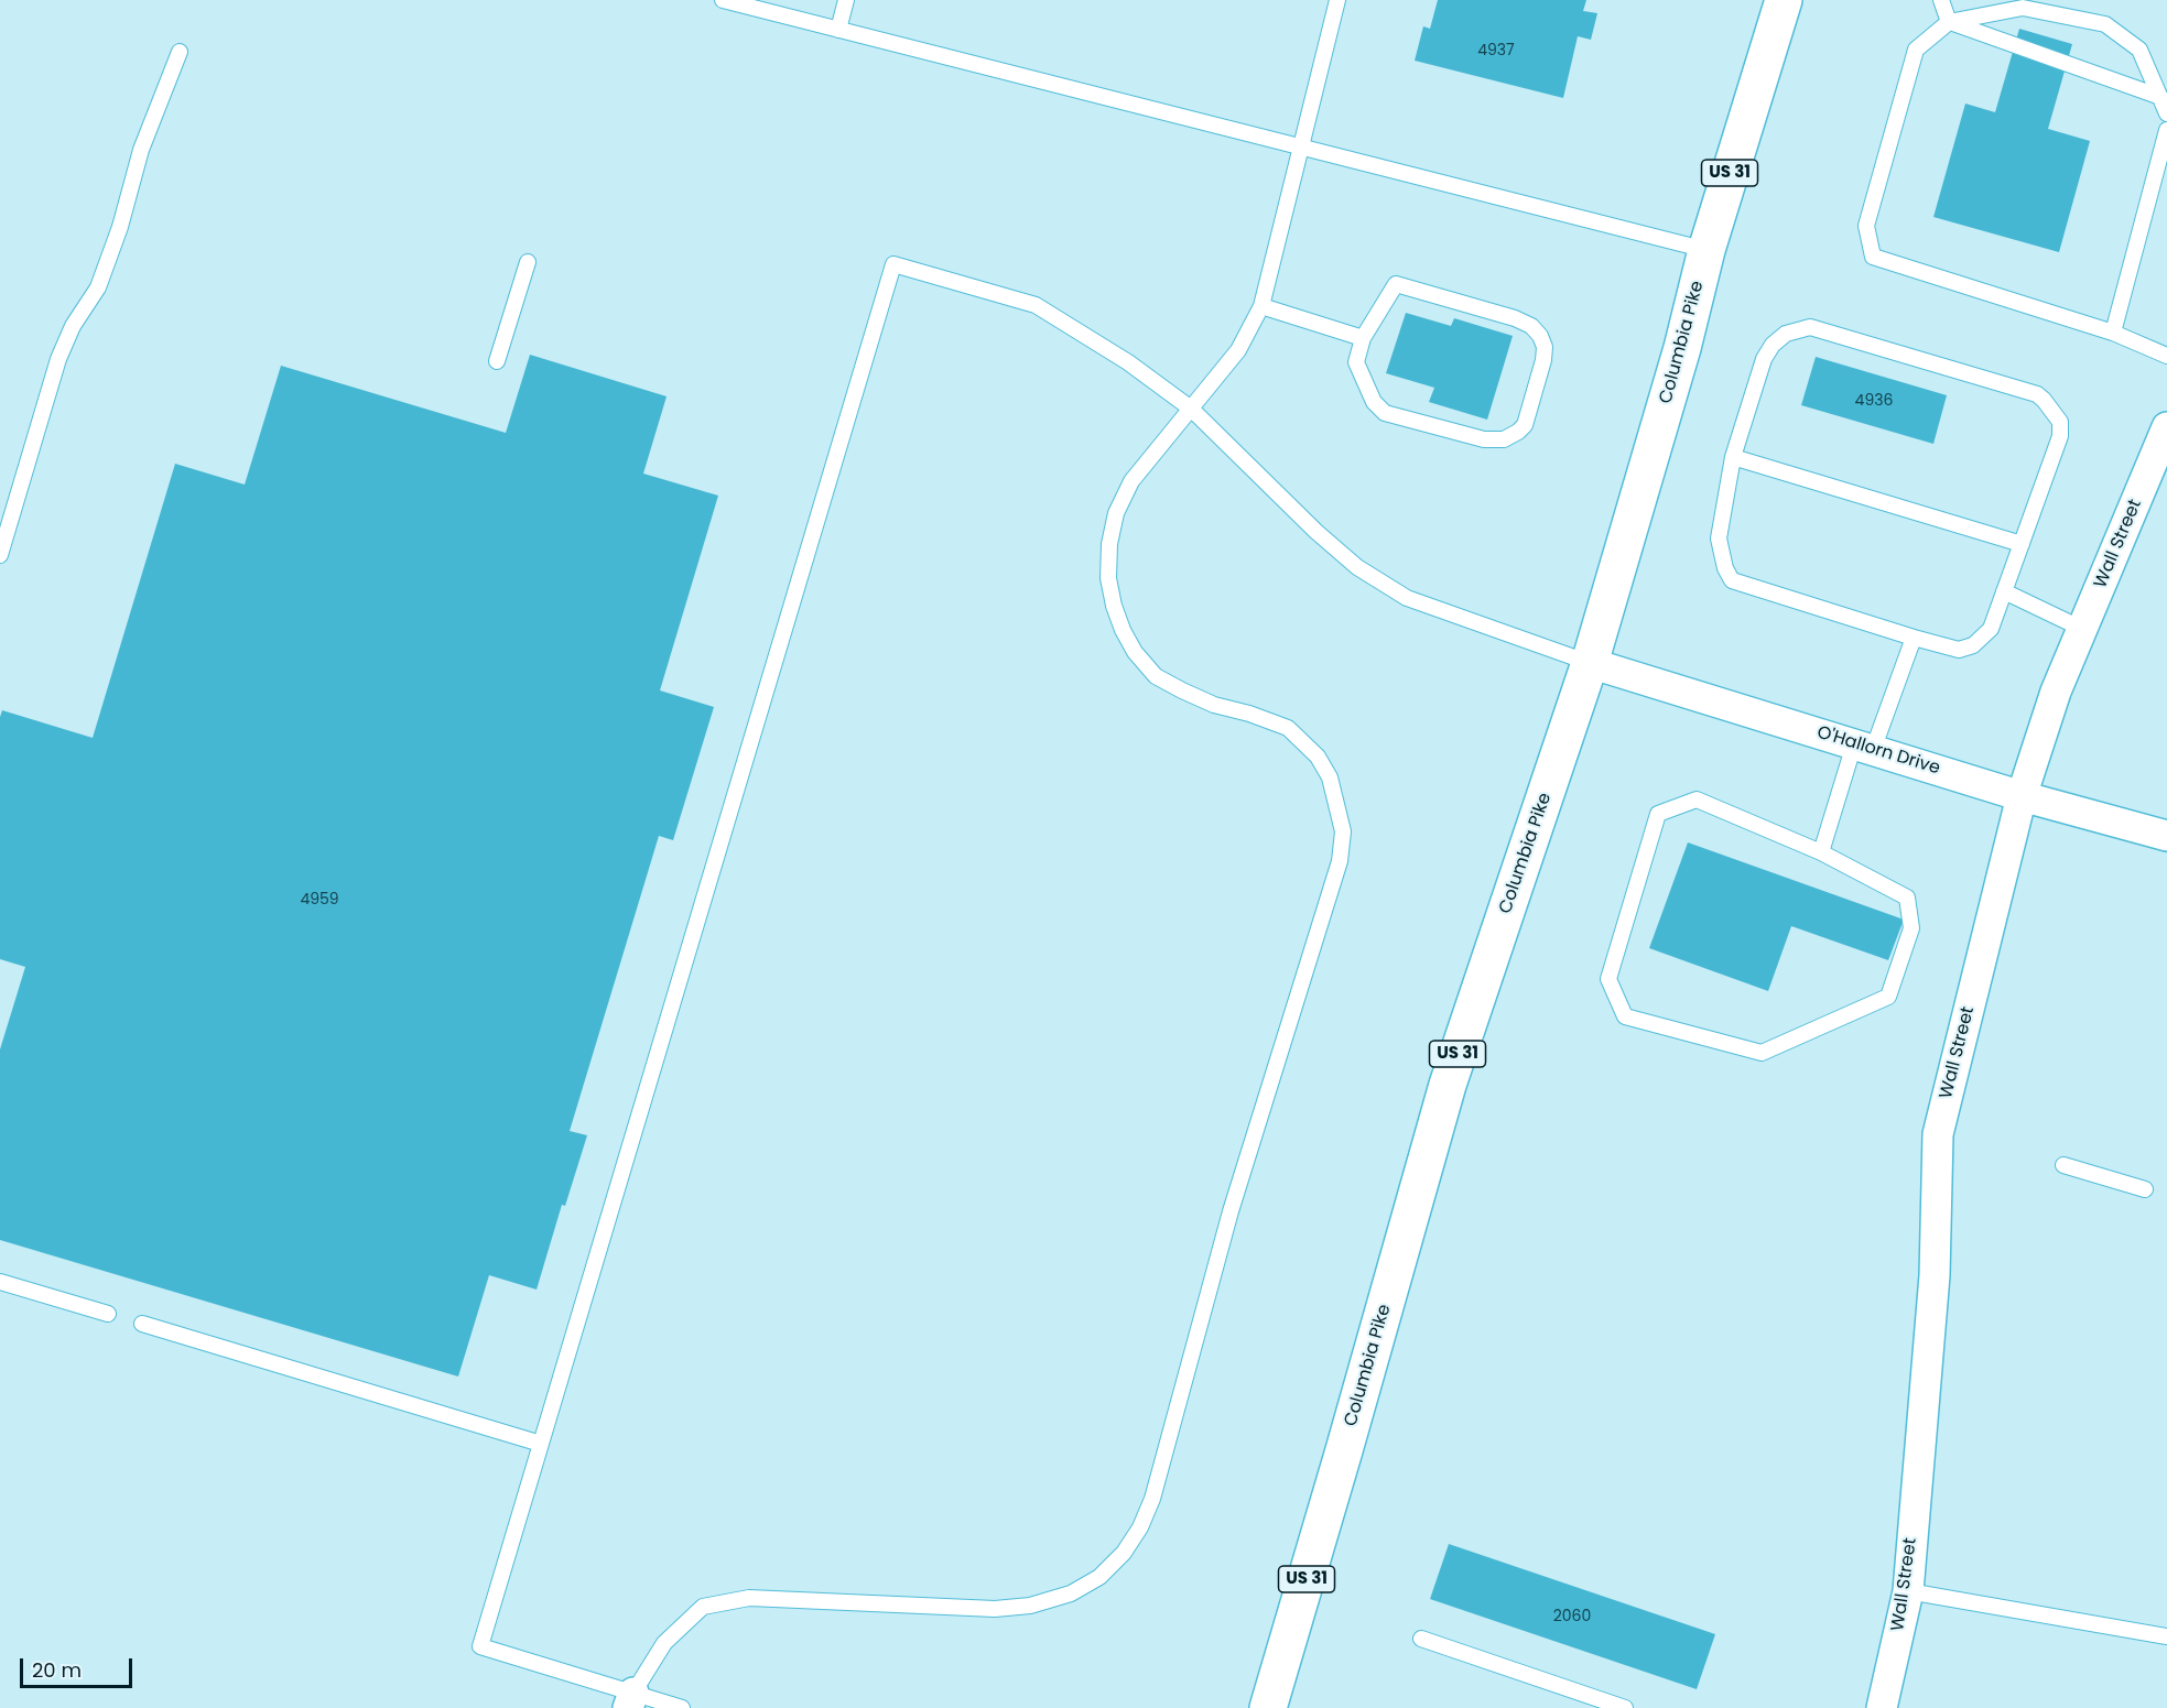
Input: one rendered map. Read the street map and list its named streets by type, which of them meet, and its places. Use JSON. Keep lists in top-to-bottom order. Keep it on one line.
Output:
{"streets":{"main road":["US 31","Columbia Pike"],"street":["Wall Street","O'Hallorn Drive"]},"crossings":[["Columbia Pike","O'Hallorn Drive"],["Wall Street","O'Hallorn Drive"]],"house_numbers":["4937","4936","4959","2060"],"scale_bar":"20 m"}
